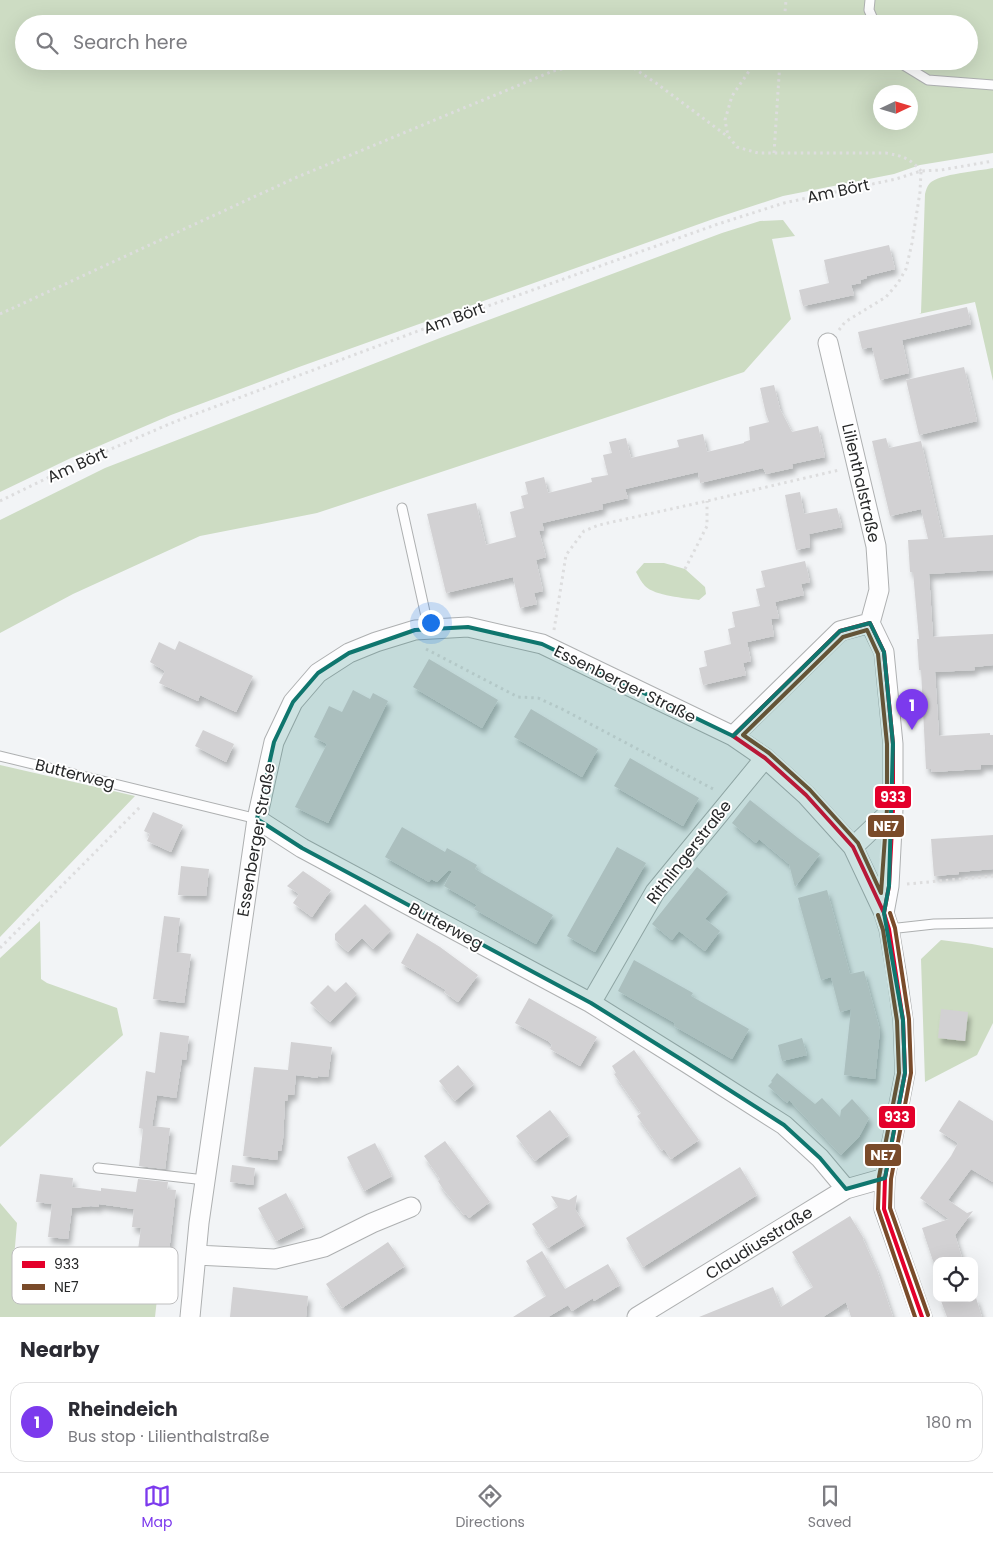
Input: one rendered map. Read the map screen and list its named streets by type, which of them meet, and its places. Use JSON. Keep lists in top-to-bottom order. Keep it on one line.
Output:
{"streets":{"street":["Lilienthalstraße","Essenberger Straße","Butterweg","Rithlingerstraße","Claudiusstraße"],"path":["Am Bört"]},"crossings":[["Essenberger Straße","Butterweg"],["Butterweg","Rithlingerstraße"],["Butterweg","Claudiusstraße"]],"lines":["transit line 933","transit line NE7"],"legend":["933","NE7"],"north":"right","page":{"search":"Search here","pins":"1","heading":"Nearby","list":[{"mark":"1","name":"Rheindeich","note":"Bus stop · Lilienthalstraße","value":"180 m"}],"nav":["Map","Directions","Saved"]}}
